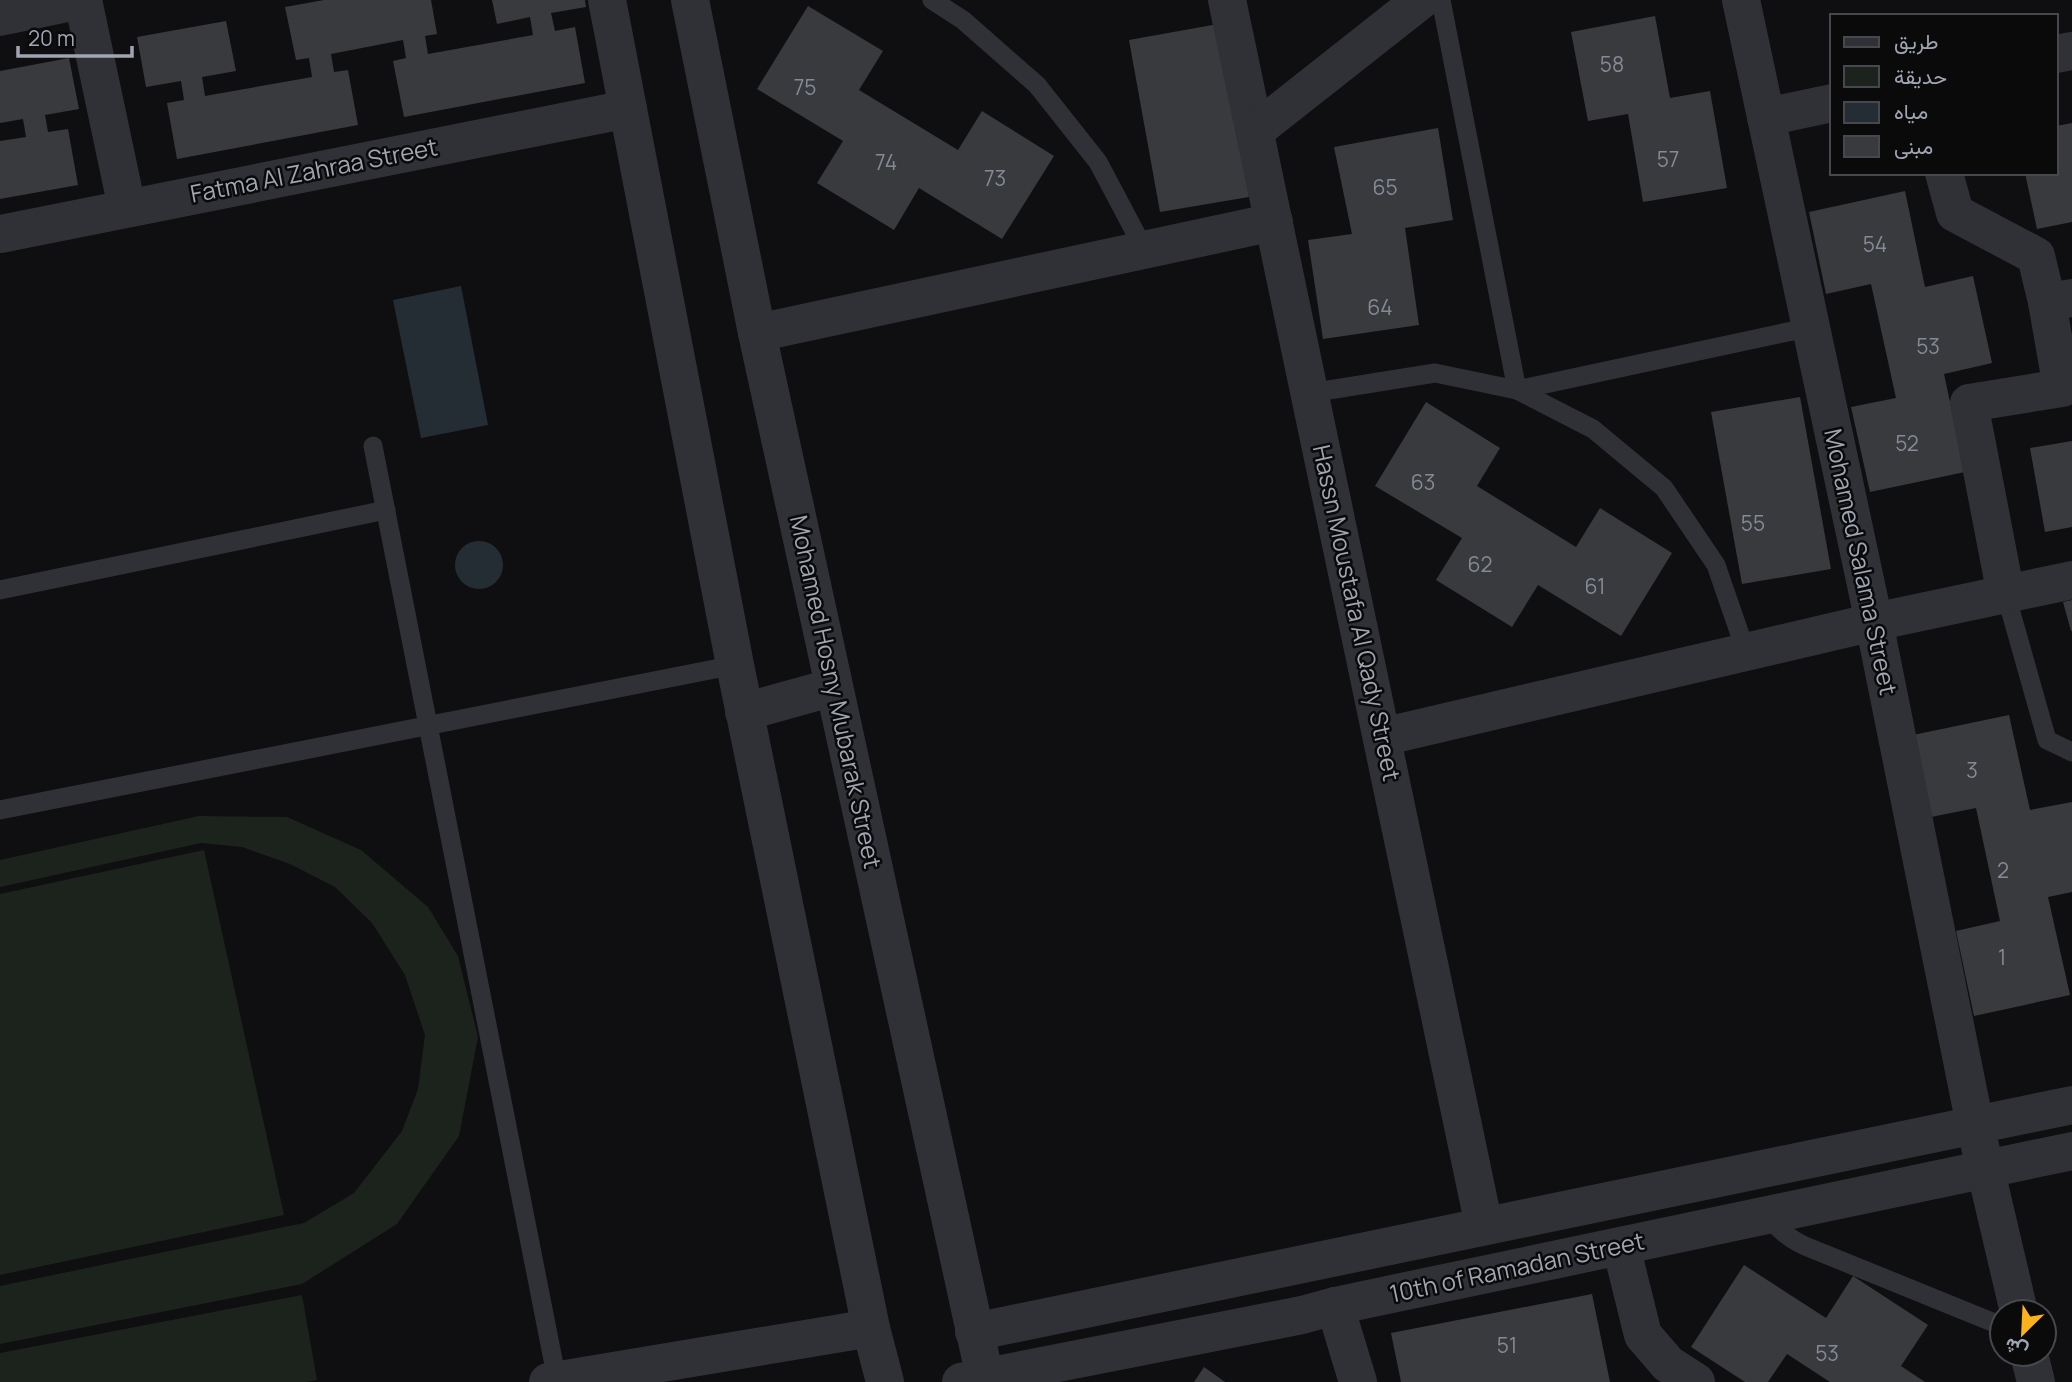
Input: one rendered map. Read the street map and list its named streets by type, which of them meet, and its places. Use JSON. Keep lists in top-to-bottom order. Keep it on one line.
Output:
{"streets":{"street":["Fatma Al Zahraa Street","Mohamed Salama Street","Hassn Moustafa Al Qady Street","Mohamed Hosny Mubarak Street","10th of Ramadan Street"]},"crossings":[["Mohamed Salama Street","10th of Ramadan Street"],["Hassn Moustafa Al Qady Street","10th of Ramadan Street"],["Mohamed Hosny Mubarak Street","10th of Ramadan Street"]],"house_numbers":["58","75","57","74","73","65","54","64","53","52","63","55","62","61","3","2","1","51","53"],"legend":["طريق","حديقة","مياه","مبنى"],"scale_bar":"20 m","north":"bottom left"}
